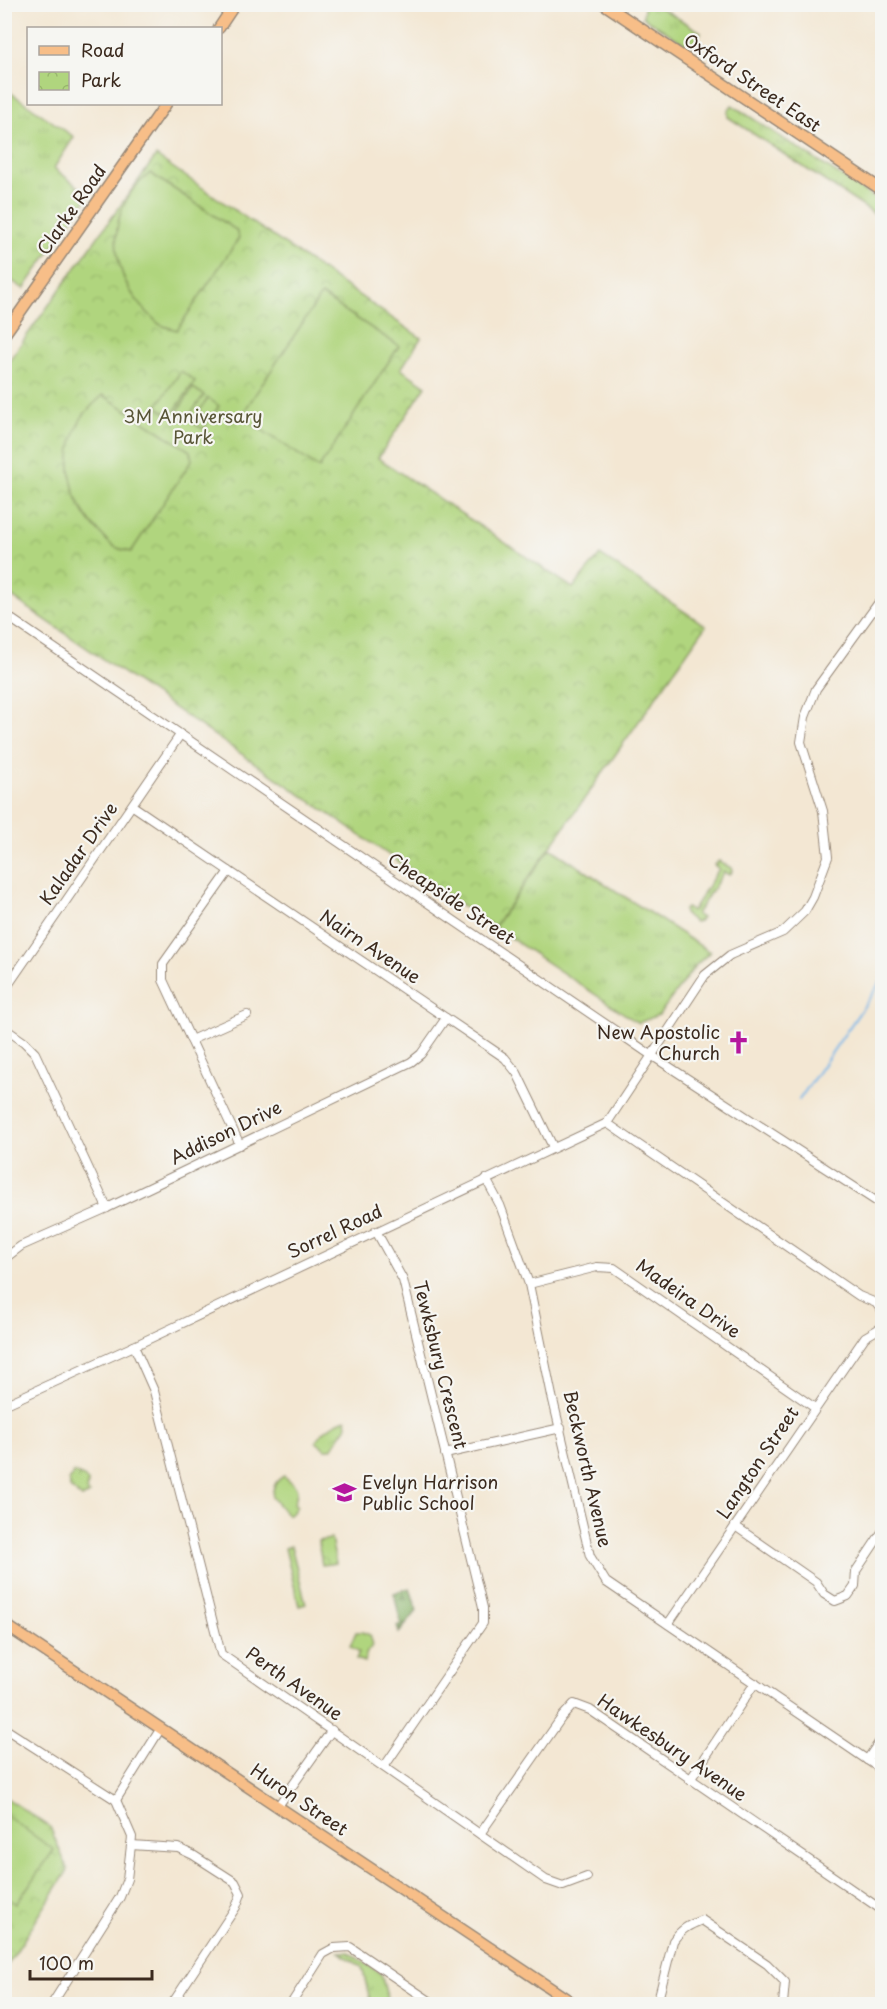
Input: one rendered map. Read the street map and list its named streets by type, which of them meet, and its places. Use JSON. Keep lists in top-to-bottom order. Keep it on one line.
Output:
{"streets":{"main road":["Oxford Street East","Clarke Road","Huron Street"],"street":["Kaladar Drive","Cheapside Street","Nairn Avenue","Addison Drive","Sorrel Road","Madeira Drive","Tewksbury Crescent","Langton Street","Beckworth Avenue","Perth Avenue","Hawkesbury Avenue"]},"crossings":[["Kaladar Drive","Cheapside Street"],["Kaladar Drive","Nairn Avenue"],["Nairn Avenue","Addison Drive"],["Nairn Avenue","Sorrel Road"],["Sorrel Road","Tewksbury Crescent"],["Sorrel Road","Beckworth Avenue"],["Sorrel Road","Perth Avenue"],["Madeira Drive","Langton Street"],["Madeira Drive","Beckworth Avenue"],["Tewksbury Crescent","Perth Avenue"],["Langton Street","Beckworth Avenue"],["Perth Avenue","Hawkesbury Avenue"]],"parks":["3M Anniversary Park"],"places":{"church":["New Apostolic Church"],"school or university":["Evelyn Harrison Public School"]},"legend":["Road","Park"],"scale_bar":"100 m"}
